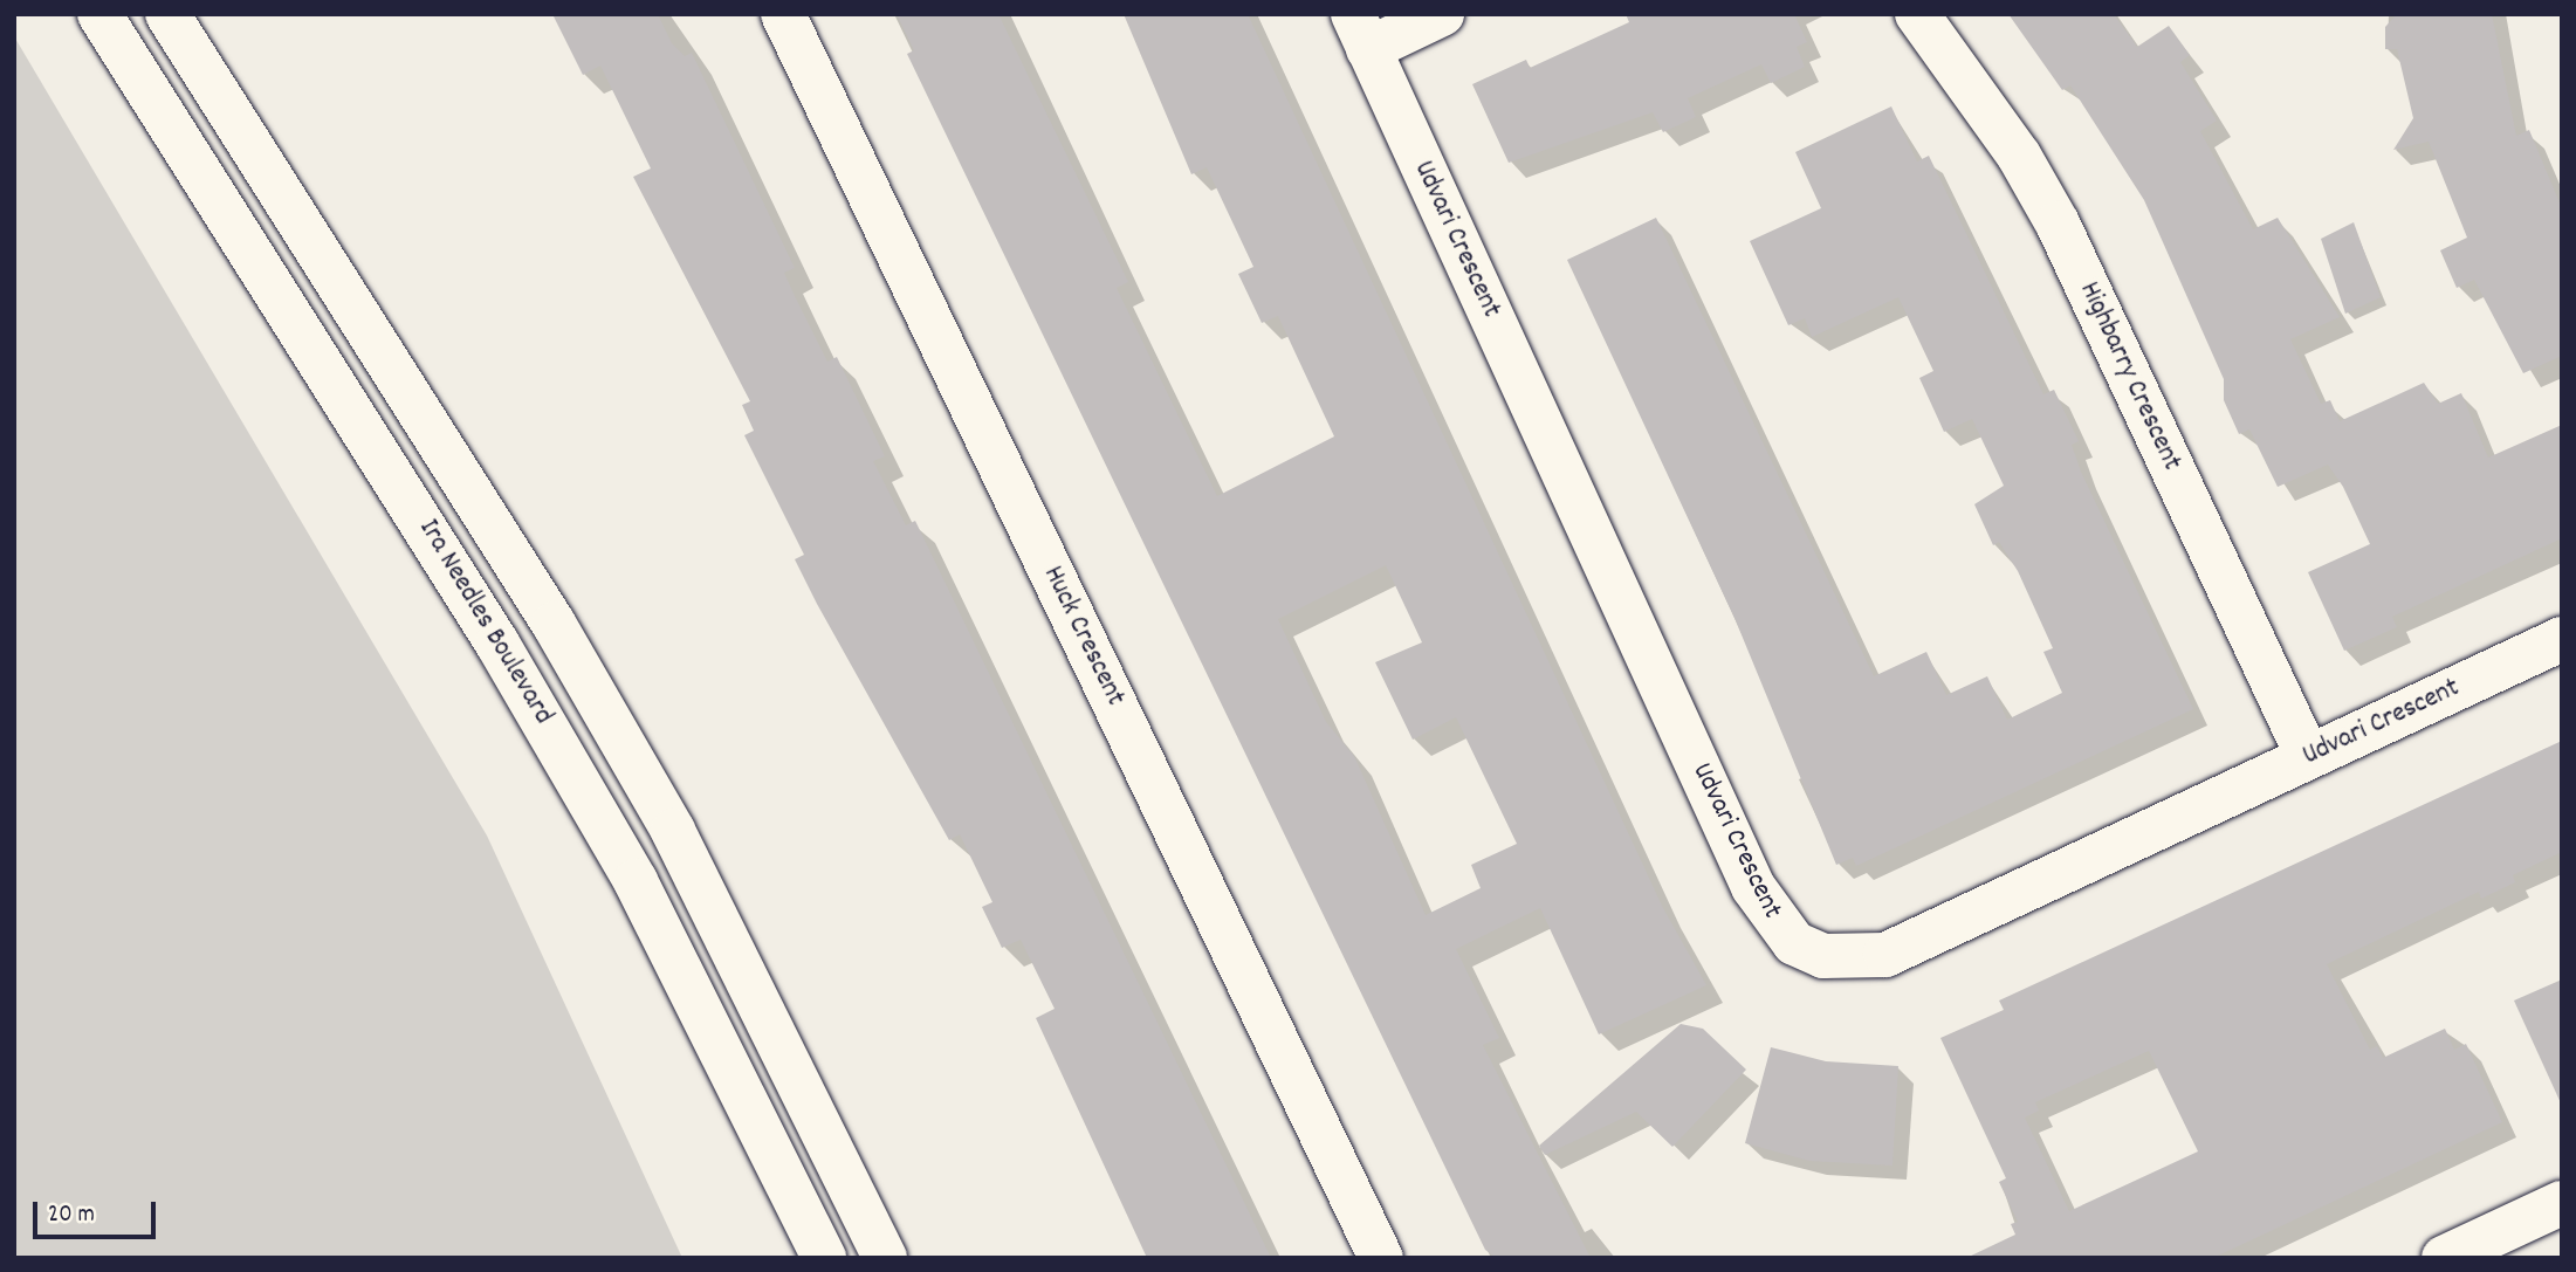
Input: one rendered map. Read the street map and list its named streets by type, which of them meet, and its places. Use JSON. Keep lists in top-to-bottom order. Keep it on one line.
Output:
{"streets":{"street":["Udvari Crescent","Highbarry Crescent","Ira Needles Boulevard","Huck Crescent"]},"crossings":[["Udvari Crescent","Highbarry Crescent"]],"scale_bar":"20 m"}
